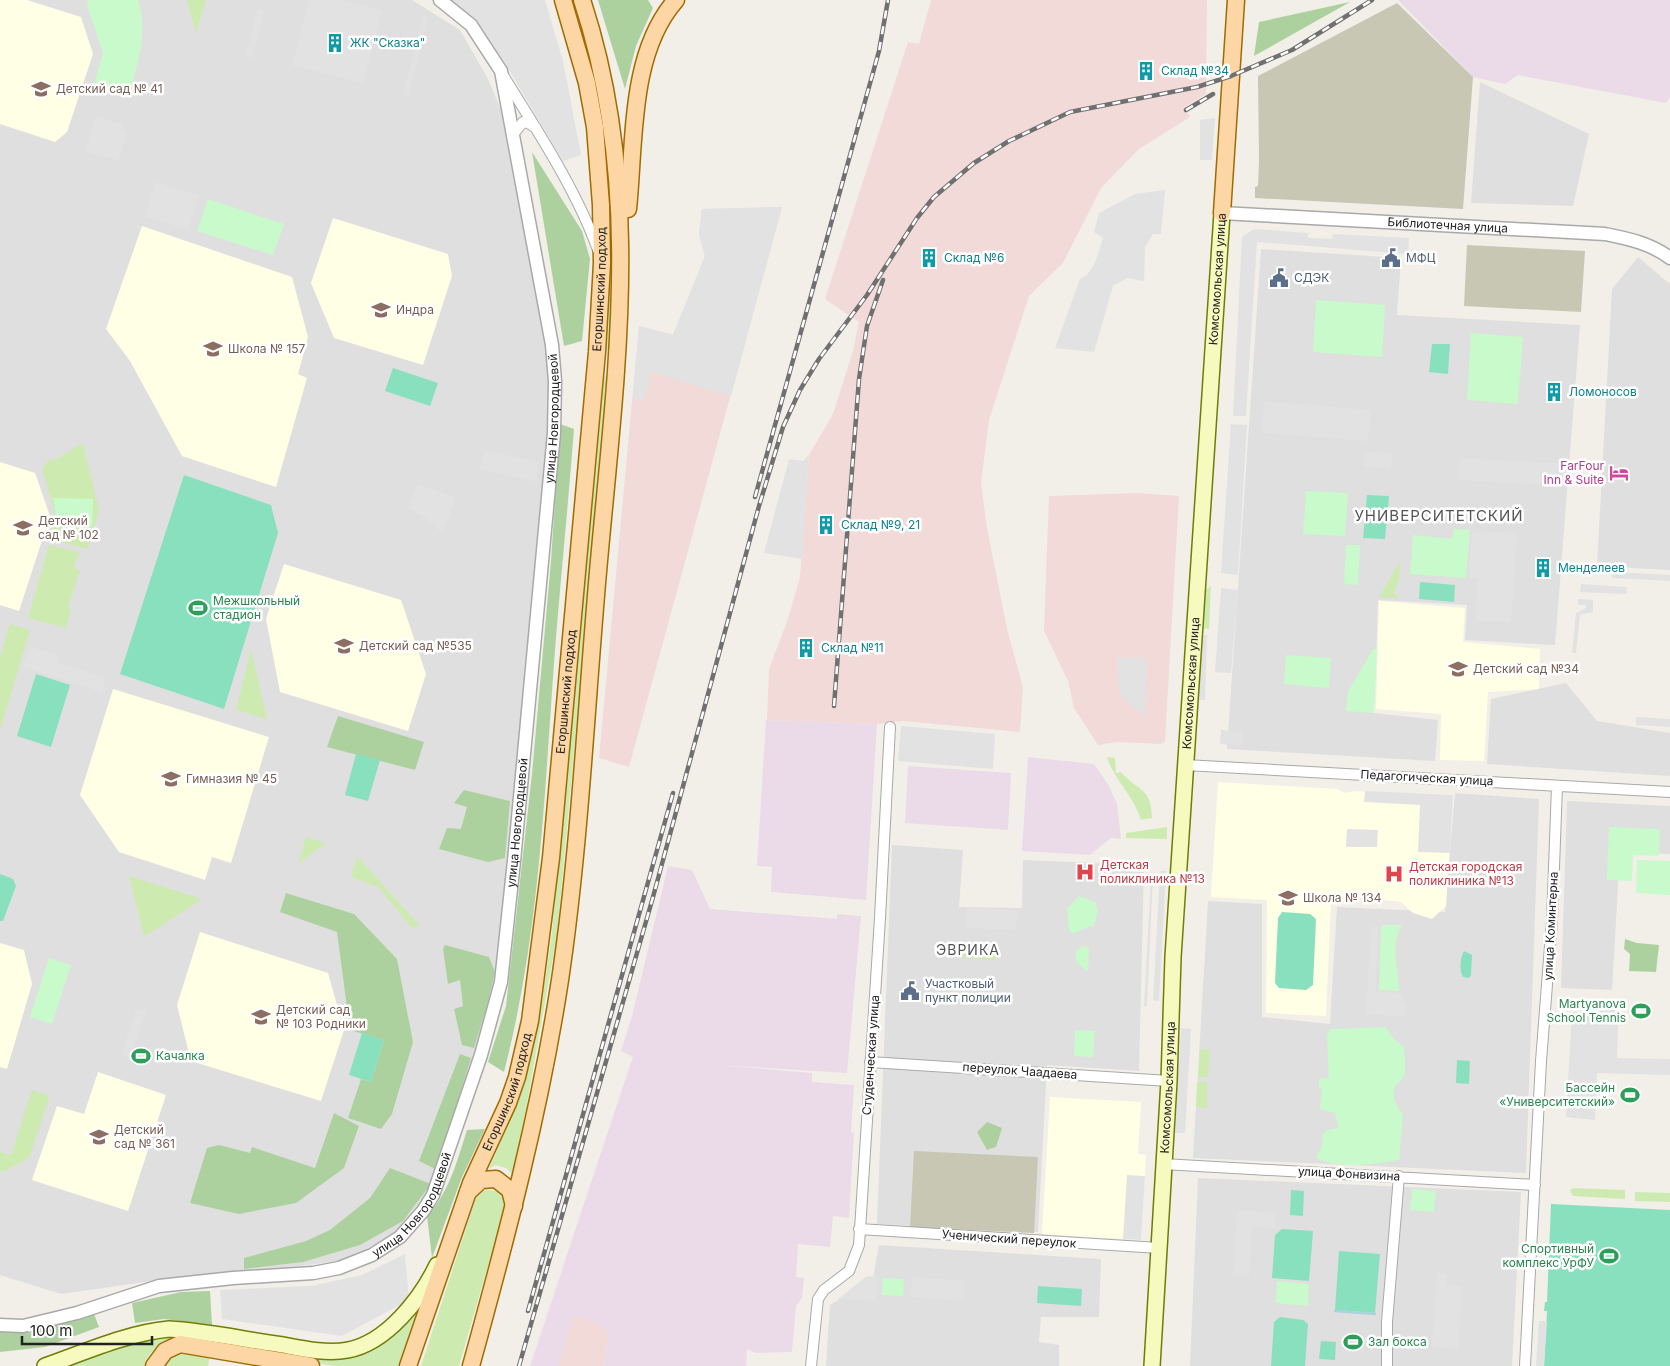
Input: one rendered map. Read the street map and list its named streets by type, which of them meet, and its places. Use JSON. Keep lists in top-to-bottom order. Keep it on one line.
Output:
{"streets":{"main road":["Комсомольская улица","Егоршинский подход"],"street":["Библиотечная улица","улица Новгородцевой","Педагогическая улица","улица Коминтерна","Студенческая улица","переулок Чаадаева","улица Фонвизина","Ученический переулок"]},"crossings":[["Библиотечная улица","Комсомольская улица"],["Комсомольская улица","Педагогическая улица"],["Комсомольская улица","переулок Чаадаева"],["Комсомольская улица","улица Фонвизина"],["Комсомольская улица","Ученический переулок"],["Педагогическая улица","улица Коминтерна"],["улица Коминтерна","улица Фонвизина"],["Студенческая улица","переулок Чаадаева"],["Студенческая улица","Ученический переулок"]],"districts":["УНИВЕРСИТЕТСКИЙ","ЭВРИКА"],"places":{"building":["ЖК \"Сказка\"","Склад №34","Склад №6","Ломоносов","Склад №9, 21","Менделеев","Склад №11"],"school or university":["Детский сад № 41","Индра","Школа № 157","Детский сад № 102","Детский сад №535","Детский сад №34","Гимназия № 45","Школа № 134","Детский сад № 103 Родники","Детский сад № 361"],"public building":["МФЦ","СДЭК","Участковый пункт полиции"],"hotel":["FarFour Inn & Suite"],"sports":["Межшкольный стадион","Martyanova School Tennis","Качалка","Бассейн «Университетский»","Спортивный комплекс УрФУ","Зал бокса"],"hospital":["Детская поликлиника №13","Детская городская поликлиника №13"]},"scale_bar":"100 m"}
